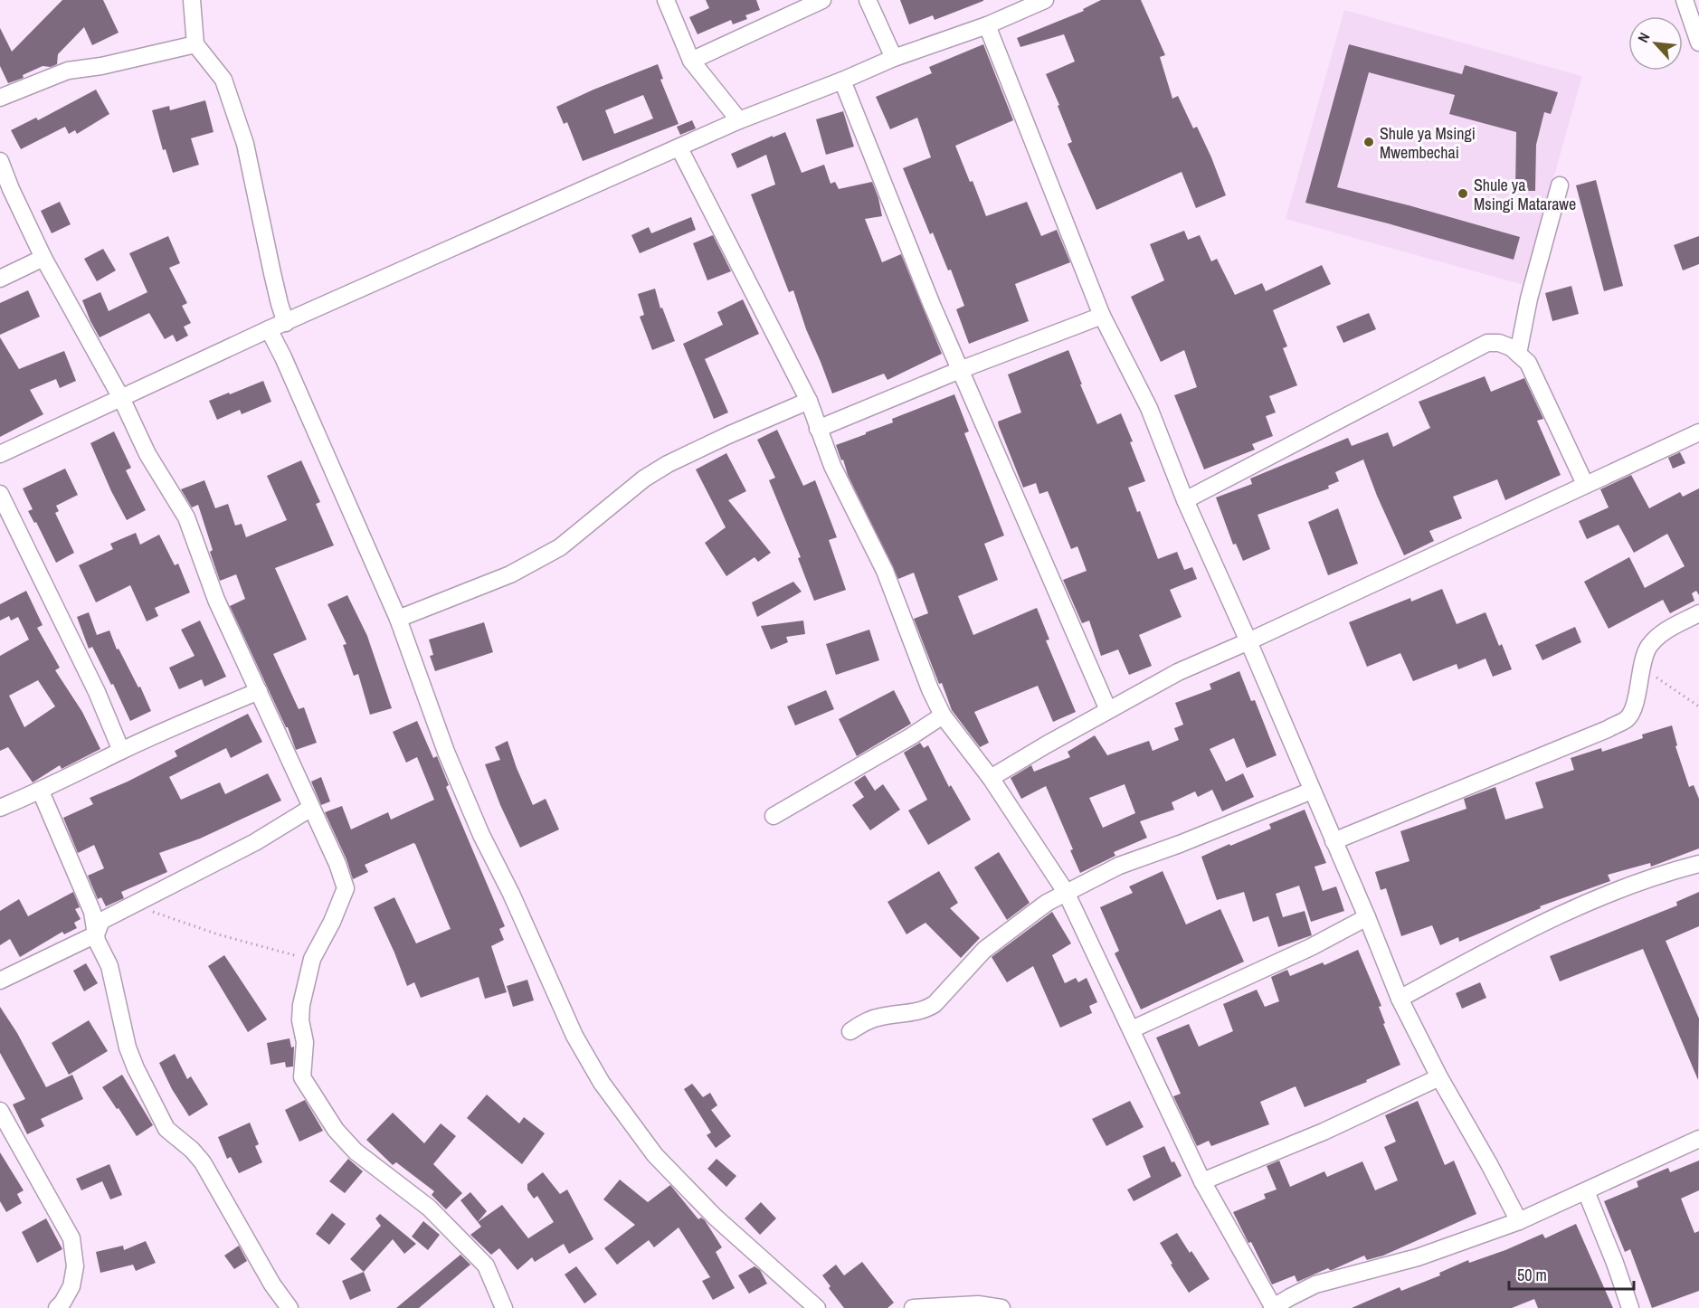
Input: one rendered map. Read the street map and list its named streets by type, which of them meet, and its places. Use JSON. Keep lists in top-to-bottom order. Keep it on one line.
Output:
{"places":["Shule ya Msingi Mwembechai","Shule ya Msingi Matarawe"],"scale_bar":"50 m","north":"top left"}
